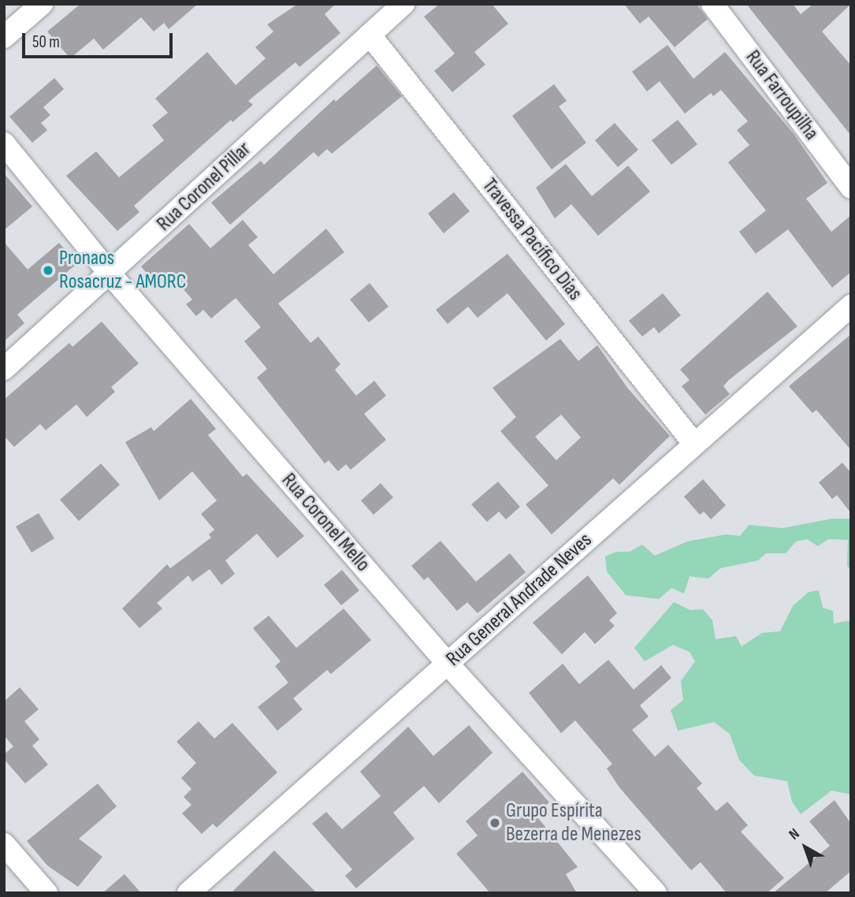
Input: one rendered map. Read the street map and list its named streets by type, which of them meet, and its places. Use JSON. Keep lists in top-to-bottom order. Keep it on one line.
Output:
{"streets":{"street":["Rua Farroupilha","Rua Coronel Pillar","Travessa Pacífico Dias","Rua Coronel Mello","Rua General Andrade Neves"]},"crossings":[["Rua Coronel Pillar","Travessa Pacífico Dias"],["Rua Coronel Pillar","Rua Coronel Mello"],["Travessa Pacífico Dias","Rua General Andrade Neves"],["Rua Coronel Mello","Rua General Andrade Neves"]],"places":["Pronaos Rosacruz - AMORC","Grupo Espírita Bezerra de Menezes"],"scale_bar":"50 m","north":"top left"}
